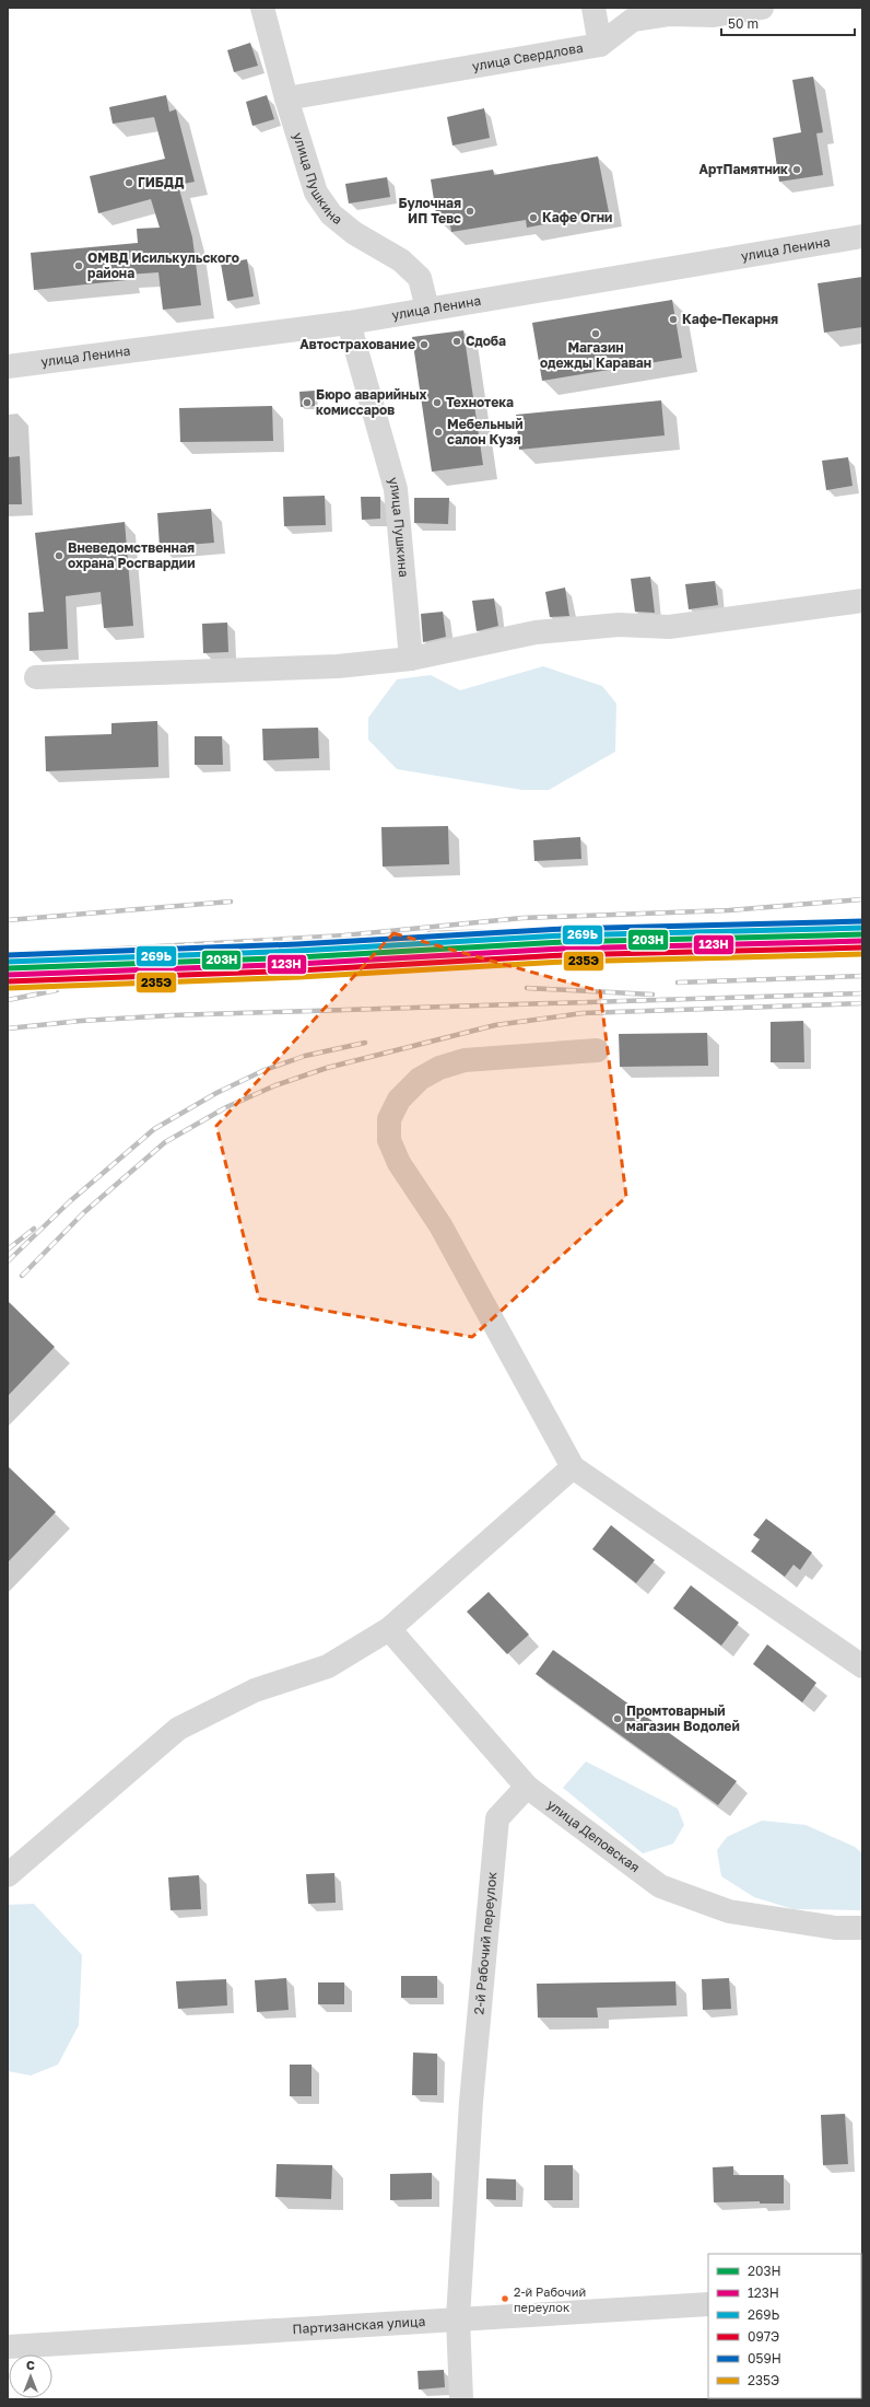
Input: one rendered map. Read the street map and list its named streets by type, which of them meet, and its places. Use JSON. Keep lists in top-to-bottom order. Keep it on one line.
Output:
{"streets":{"street":["улица Свердлова","улица Пушкина","улица Ленина","улица Деповская","2-й Рабочий переулок","Партизанская улица"]},"crossings":[["улица Свердлова","улица Пушкина"],["улица Пушкина","улица Ленина"],["улица Деповская","2-й Рабочий переулок"],["2-й Рабочий переулок","Партизанская улица"]],"places":["АртПамятник","ГИБДД","Булочная ИП Тевс","Кафе Огни","ОМВД Исилькульского района","Кафе-Пекарня","Магазин одежды Караван","Сдоба","Автострахование","Бюро аварийных комиссаров","Технотека","Мебельный салон Кузя","Вневедомственная охрана Росгвардии","Промтоварный магазин Водолей","2-й Рабочий переулок"],"lines":["transit line 059Н","transit line 269Ь","transit line 203Н","transit line 123Н","transit line 097Э","transit line 235Э"],"legend":["203Н","123Н","269Ь","097Э","059Н","235Э"],"scale_bar":"50 m","north":"top"}
